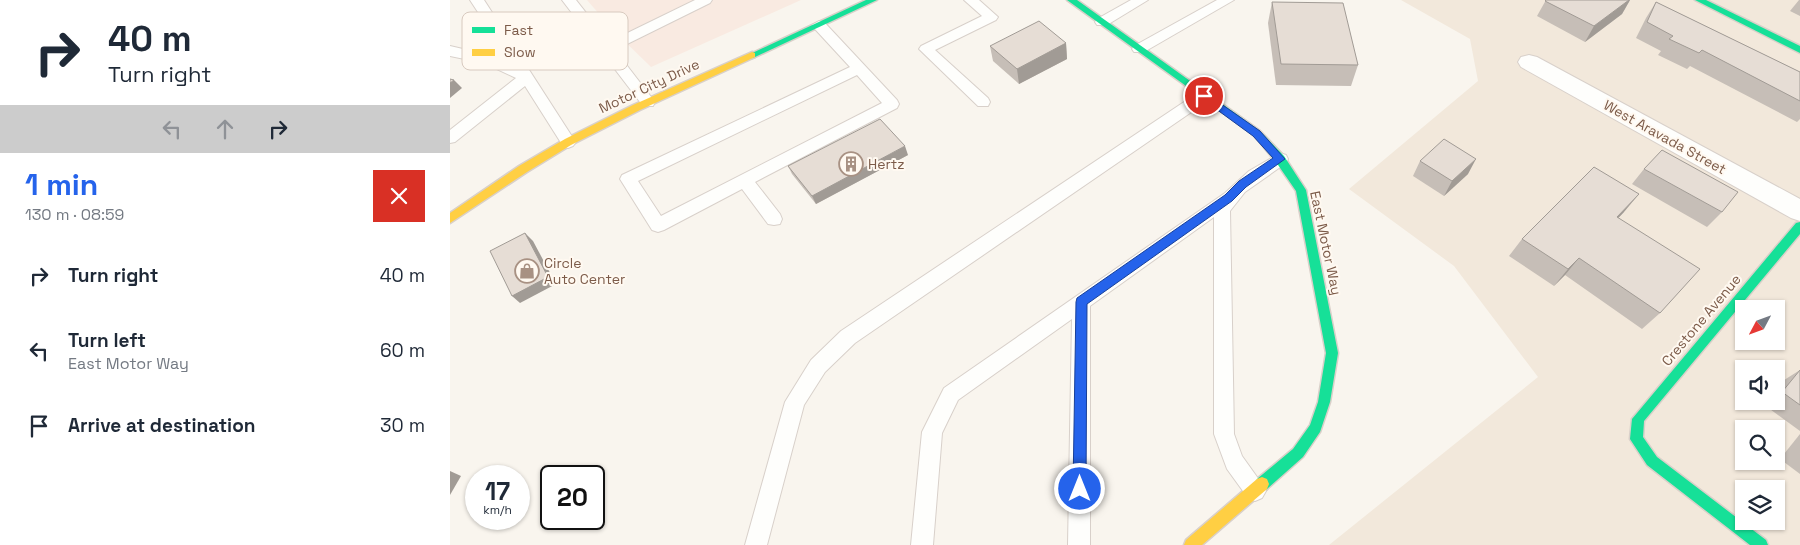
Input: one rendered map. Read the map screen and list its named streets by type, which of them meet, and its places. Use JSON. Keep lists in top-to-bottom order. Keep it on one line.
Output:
{"streets":{"street":["Motor City Drive","West Aravada Street","East Motor Way","Crestone Avenue"]},"places":{"building":["Hertz"],"shop":["Circle Auto Center"]},"legend":["Fast","Slow"],"north":"bottom left","page":{"turn":["40 m","Turn right"],"heading":["1 min","130 m · 08:59"],"list":[{"name":"Turn right","value":"40 m"},{"name":"Turn left","note":"East Motor Way","value":"60 m"},{"name":"Arrive at destination","value":"30 m"}],"speed":"17 km/h","limit":"20"}}
